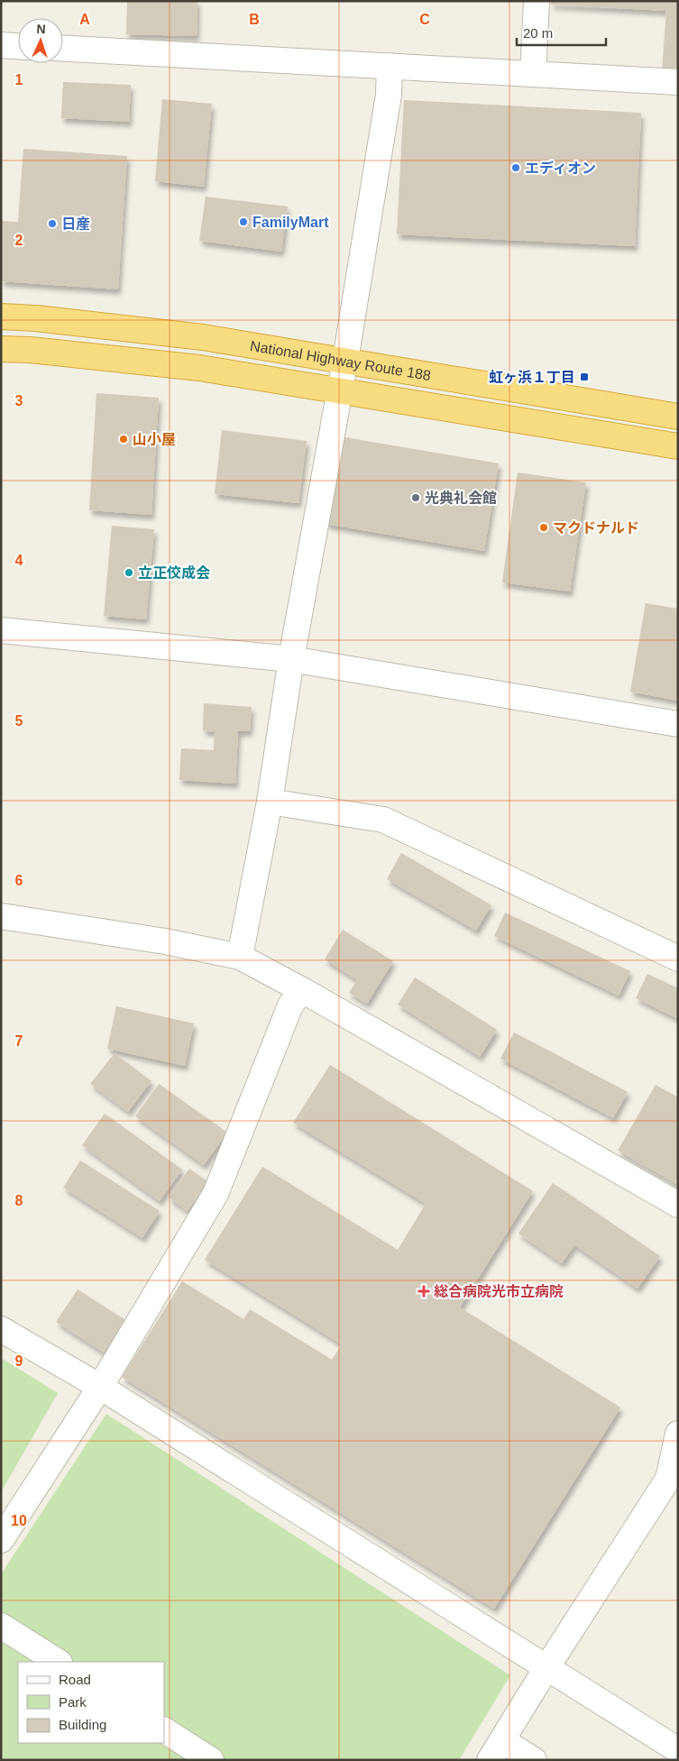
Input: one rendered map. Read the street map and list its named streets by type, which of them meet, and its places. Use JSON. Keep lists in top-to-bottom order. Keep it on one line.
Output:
{"streets":{"highway":["National Highway Route 188"]},"places":{"other":["エディオン","FamilyMart","日産","山小屋","光典礼会館","マクドナルド","立正佼成会"],"transit":["虹ヶ浜１丁目"],"health":["総合病院光市立病院"]},"legend":["Road","Park","Building"],"scale_bar":"20 m","north":"top","grid":{"columns":["A","B","C"],"rows":["1","2","3","4","5","6","7","8","9","10"]}}
